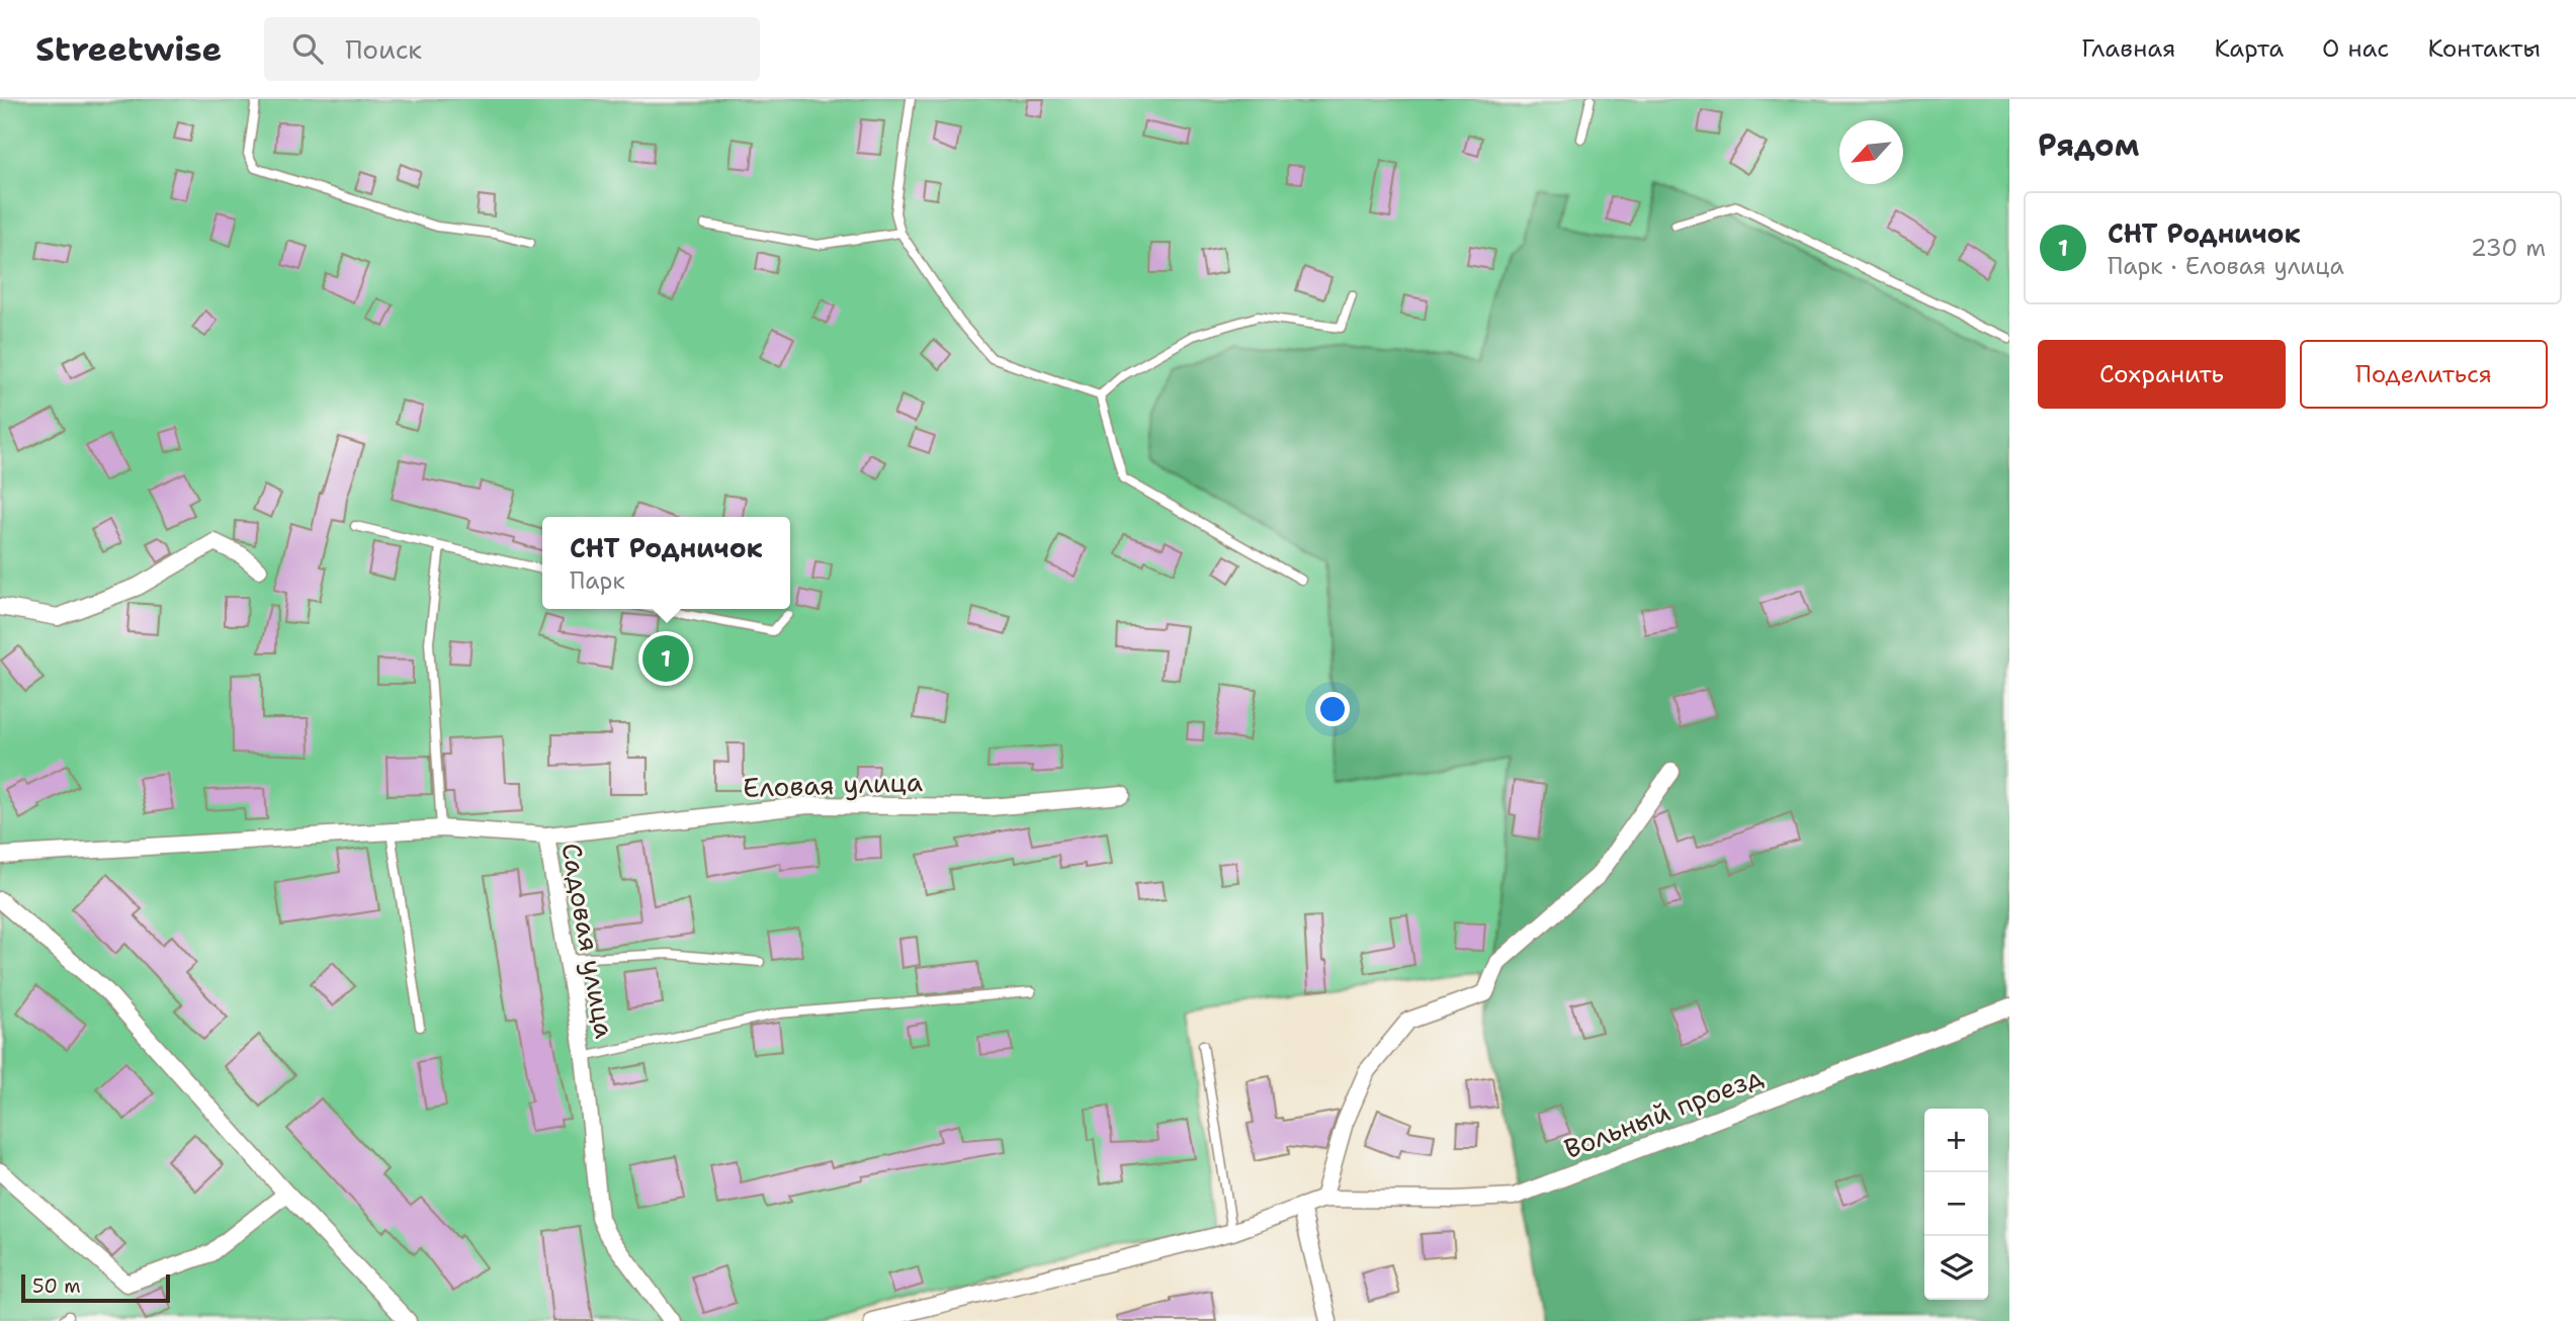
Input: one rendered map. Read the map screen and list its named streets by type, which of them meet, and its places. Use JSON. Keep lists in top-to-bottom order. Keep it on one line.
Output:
{"streets":{"street":["Еловая улица","Садовая улица","Вольный проезд"]},"crossings":[["Еловая улица","Садовая улица"]],"scale_bar":"50 m","north":"bottom left","page":{"header":"Streetwise","search":"Поиск","nav":["Главная","Карта","О нас","Контакты"],"heading":"Рядом","list":[{"mark":"1","name":"СНТ Родничок","note":"Парк · Еловая улица","value":"230 m"}],"buttons":["Сохранить","Поделиться"],"popup":["СНТ Родничок","Парк"],"pins":"1","map_buttons":["+","−"],"scale":"50 m"}}
